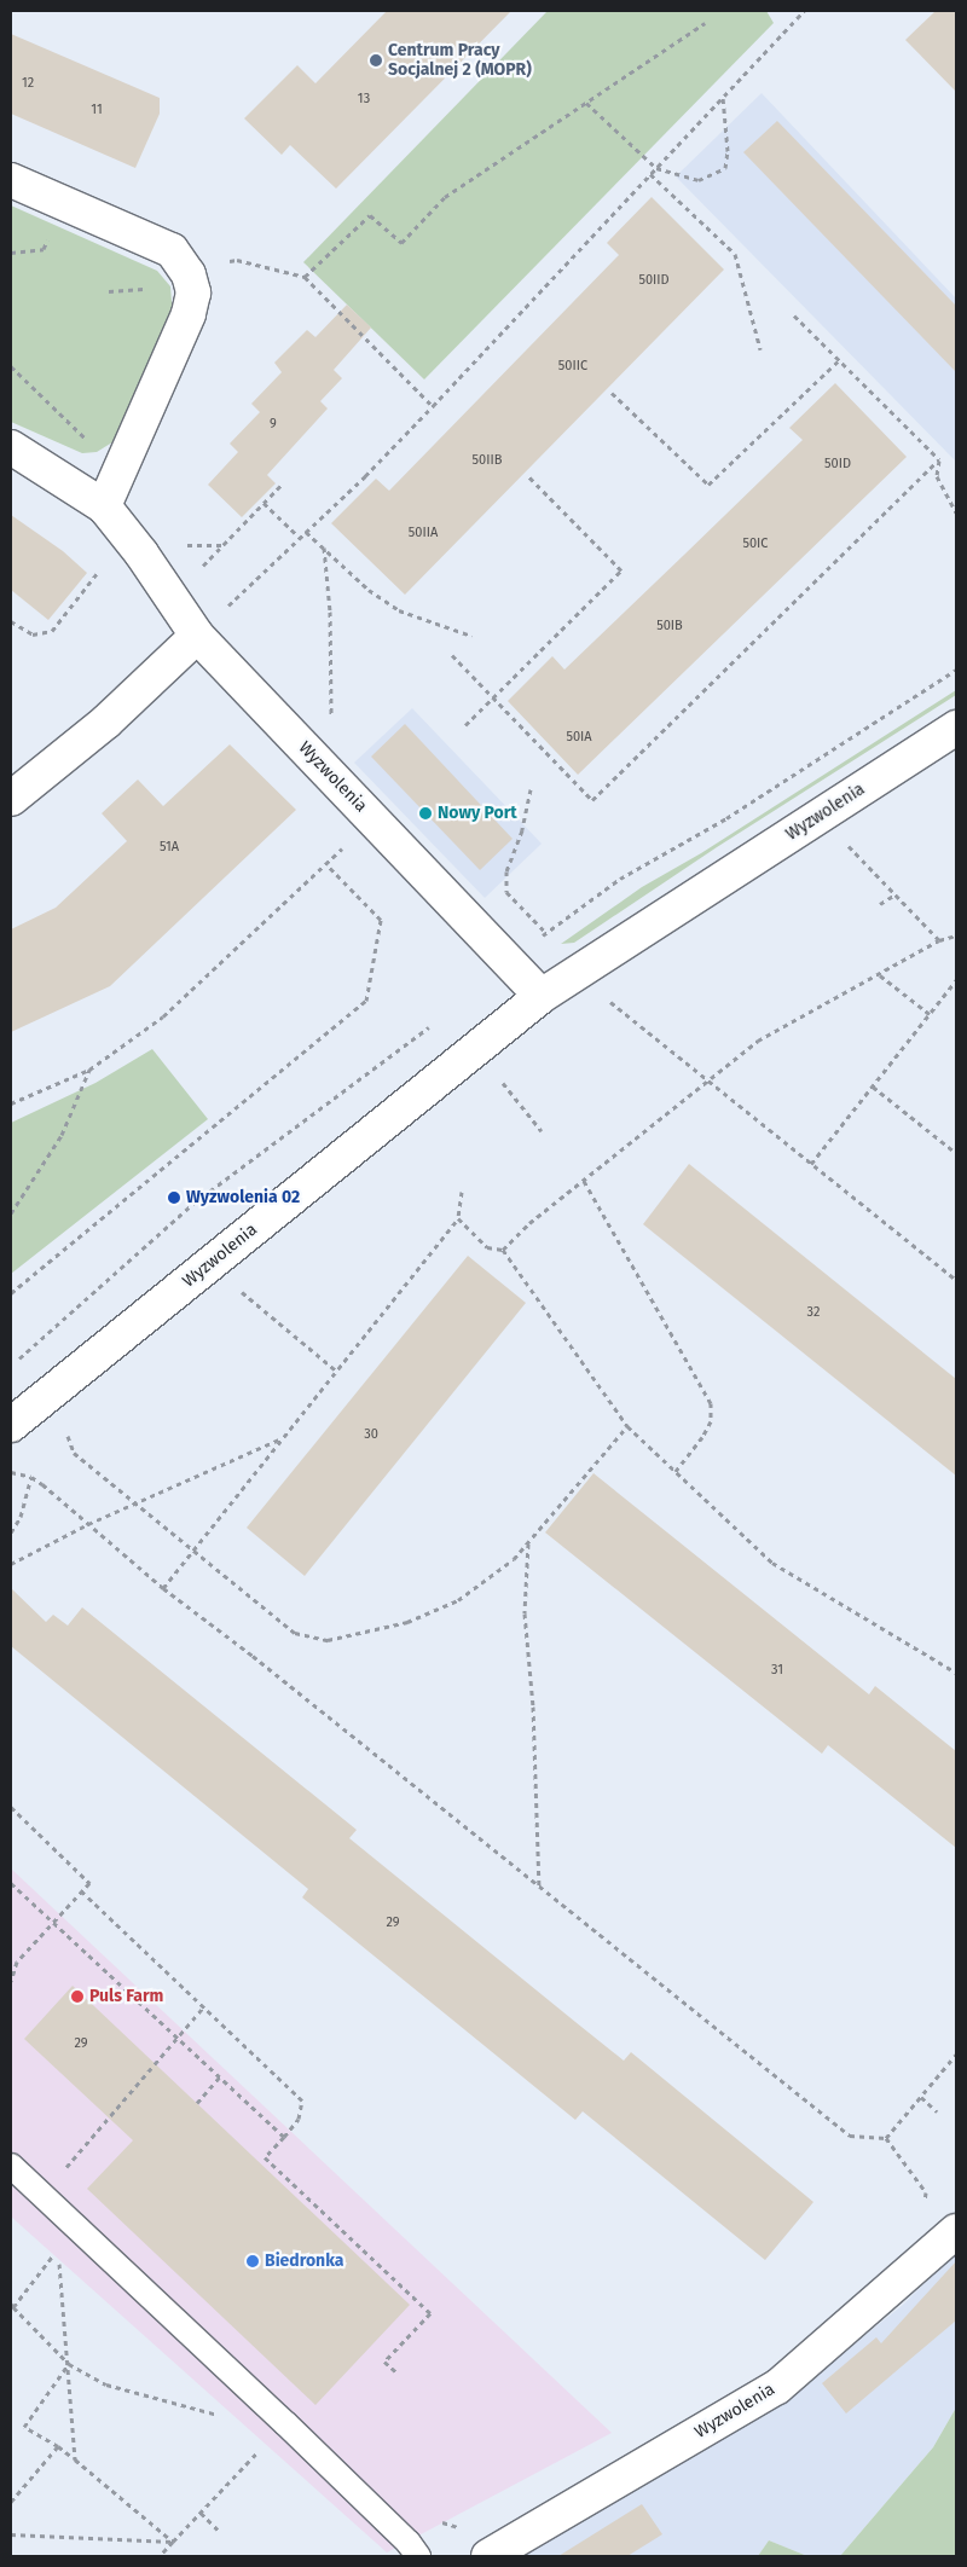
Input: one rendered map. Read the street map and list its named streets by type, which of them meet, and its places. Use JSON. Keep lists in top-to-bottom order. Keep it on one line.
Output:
{"streets":{"street":["Wyzwolenia"]},"places":["Centrum Pracy Socjalnej 2 (MOPR)","Nowy Port","Wyzwolenia 02","Puls Farm","Biedronka"],"house_numbers":["12","13","11","50IID","50IIC","9","50IIB","50ID","50IIA","50IC","50IB","50IA","51A","32","30","31","29","29"]}
